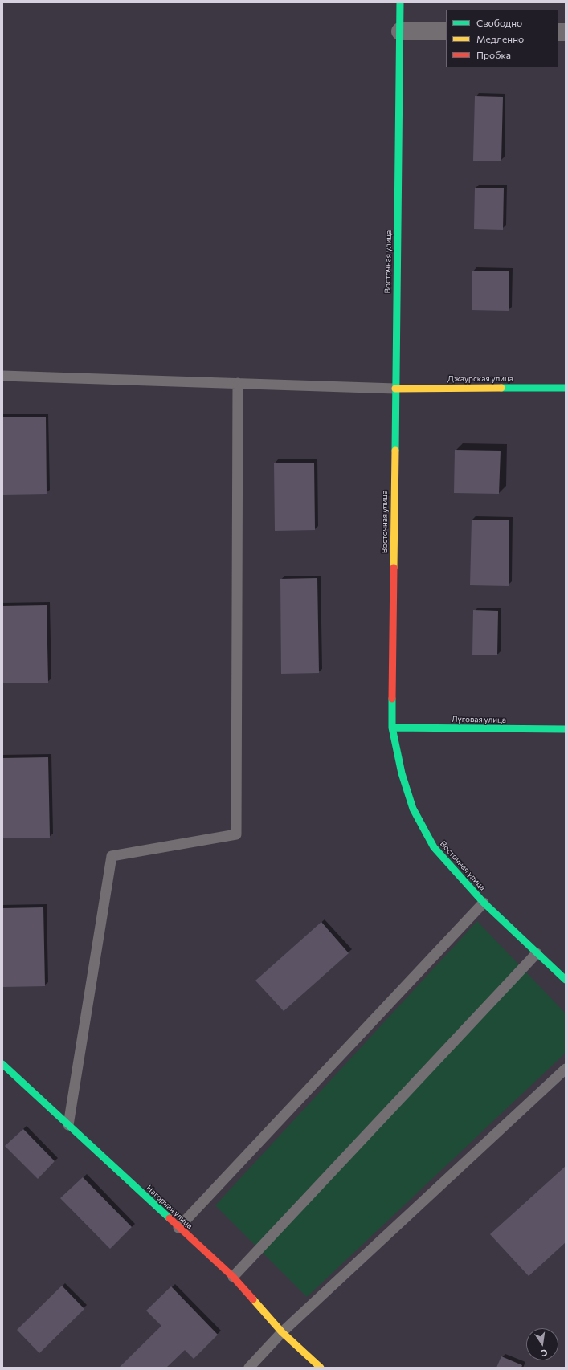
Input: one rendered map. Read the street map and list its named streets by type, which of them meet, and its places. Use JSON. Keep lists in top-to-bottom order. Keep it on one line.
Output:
{"streets":{"main road":["Восточная улица","Джаурская улица","Луговая улица","Нагорная улица"]},"crossings":[["Восточная улица","Джаурская улица"],["Восточная улица","Луговая улица"]],"legend":["Свободно","Медленно","Пробка"],"north":"bottom"}
